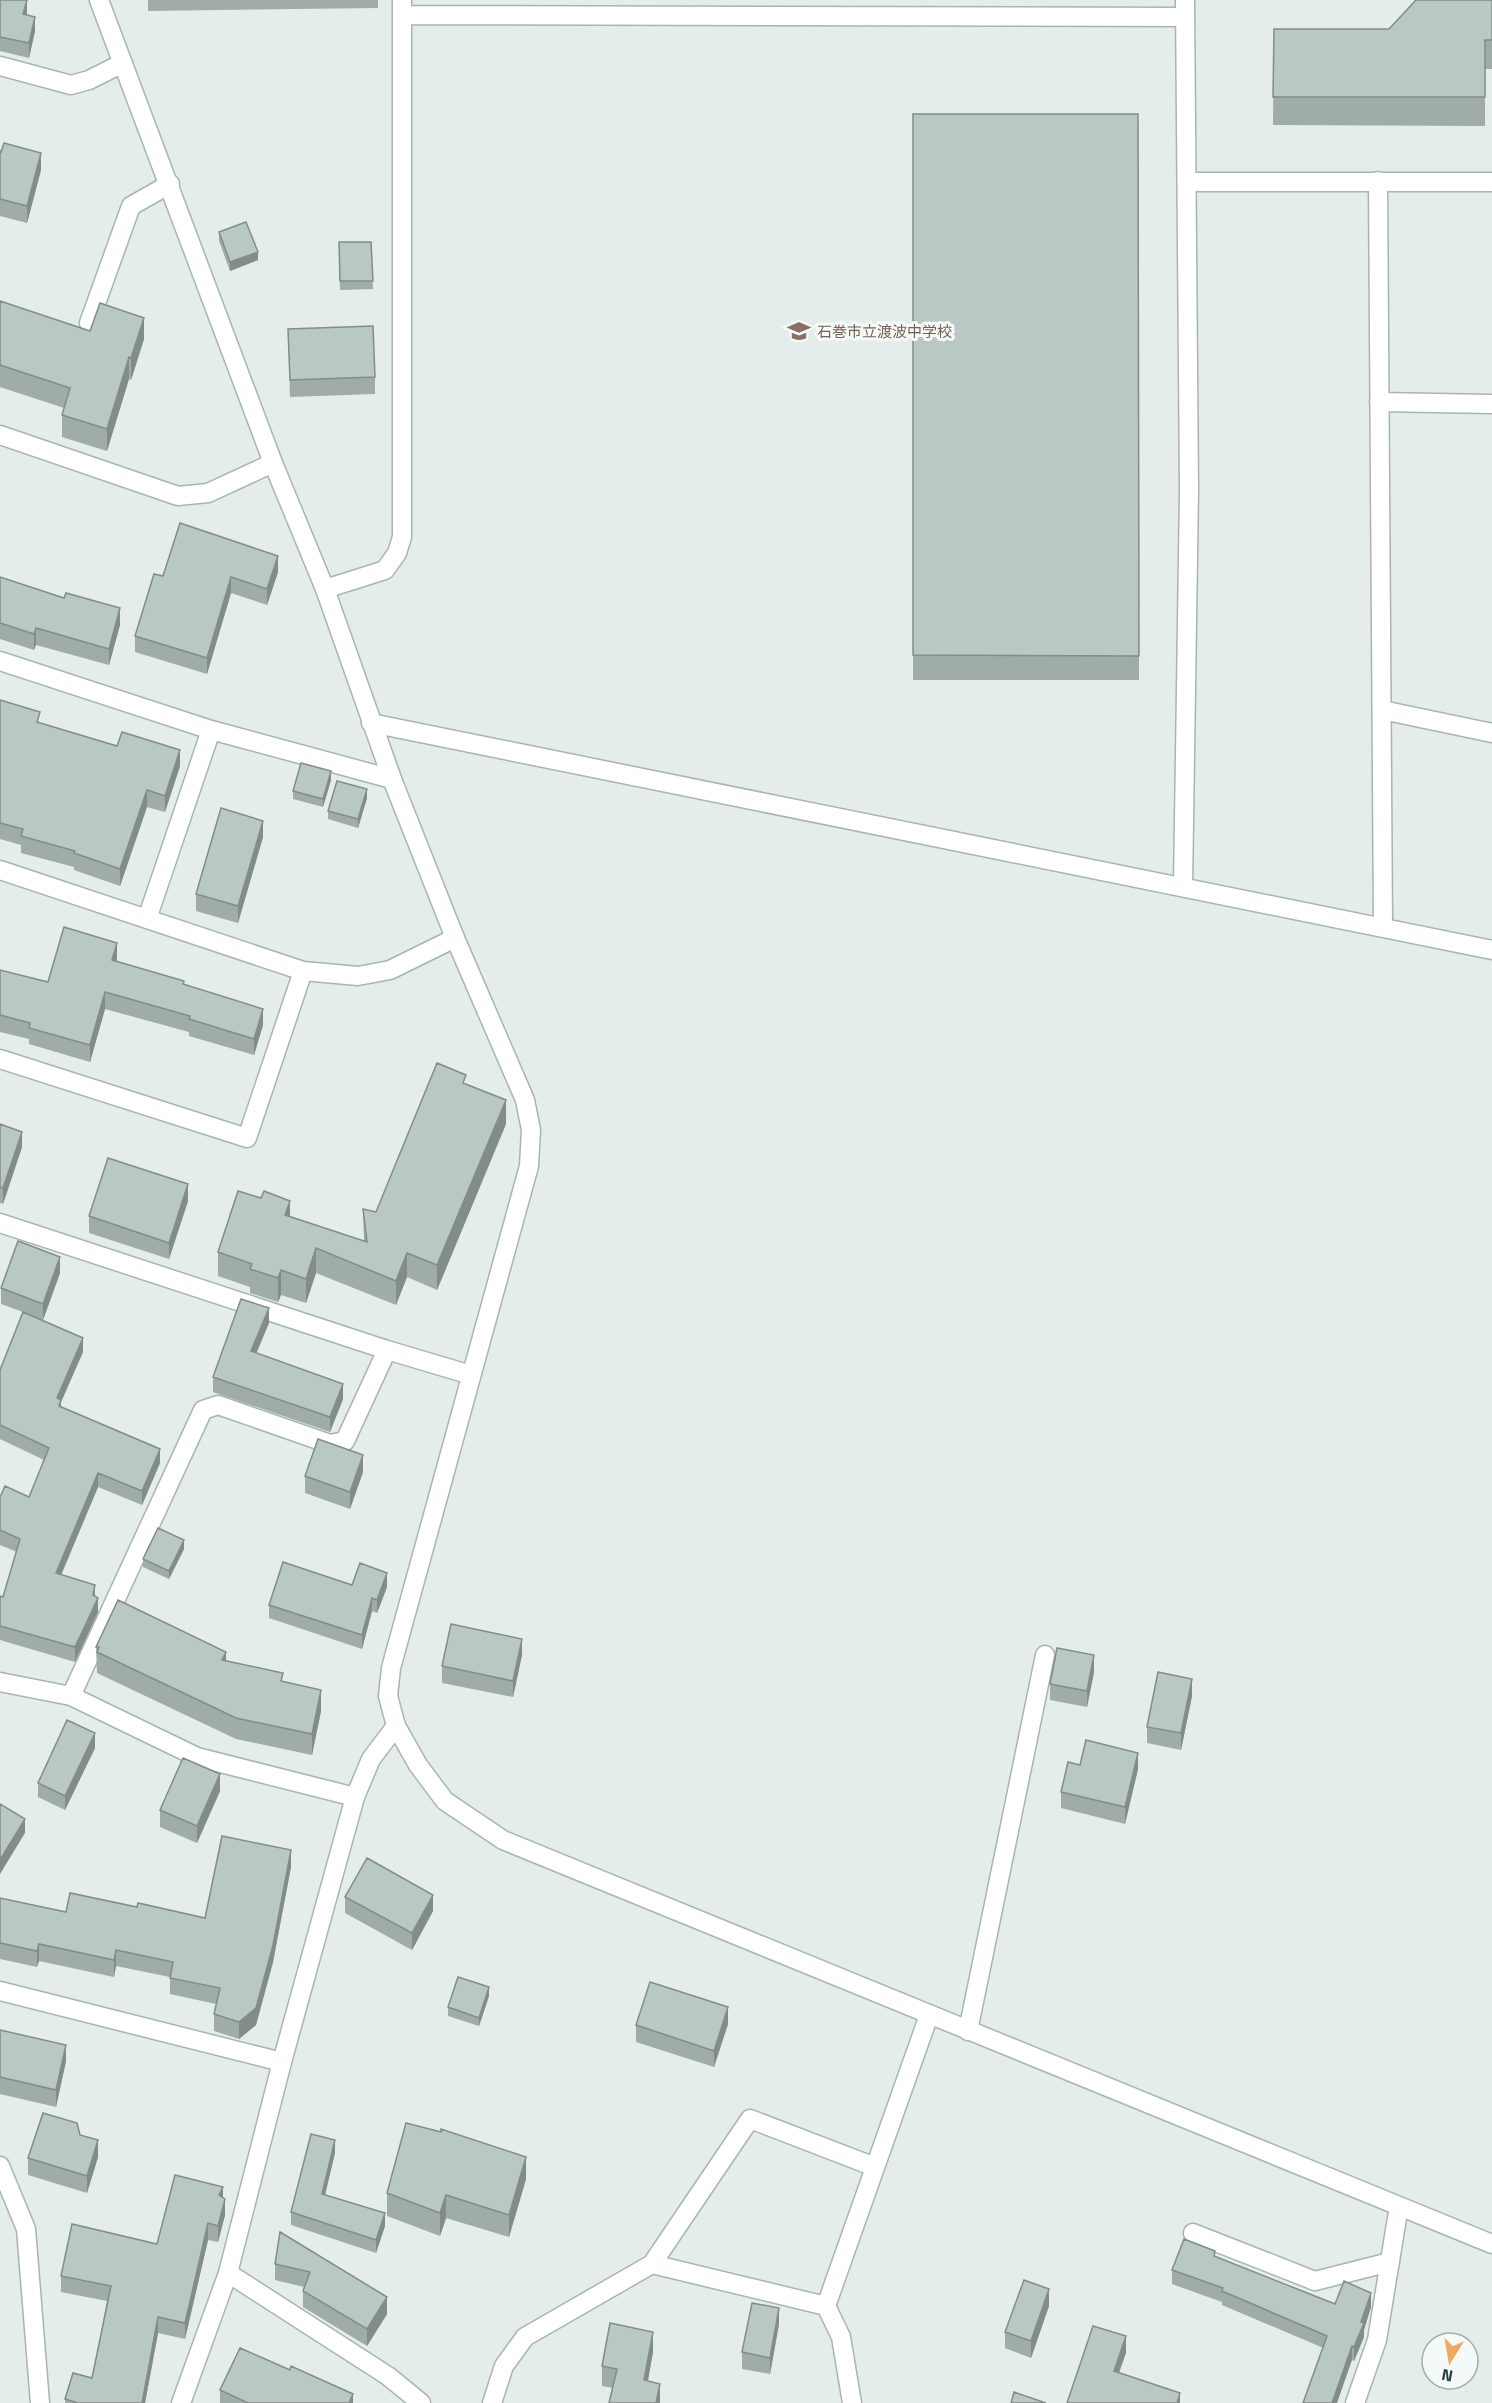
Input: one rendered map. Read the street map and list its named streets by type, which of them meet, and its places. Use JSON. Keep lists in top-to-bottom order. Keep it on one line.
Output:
{"places":{"school or university":["石巻市立渡波中学校"]},"north":"bottom"}
